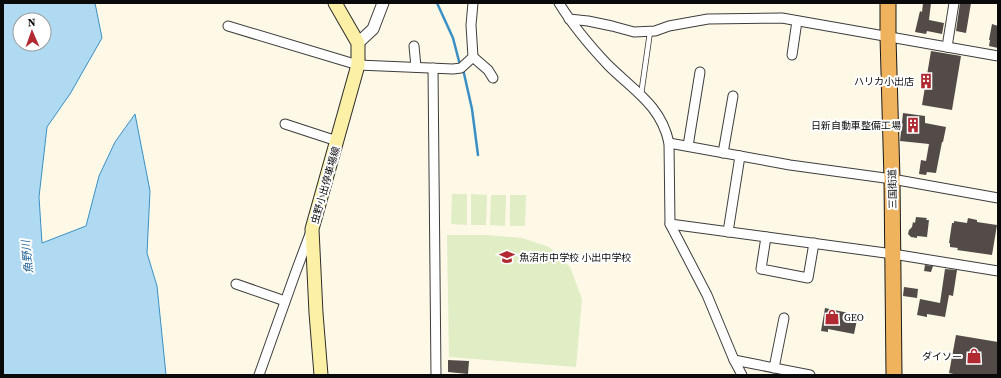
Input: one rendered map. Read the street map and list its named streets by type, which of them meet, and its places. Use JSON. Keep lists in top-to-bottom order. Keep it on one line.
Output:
{"streets":{"highway":["三国街道"],"main road":["虫野小出停車場線"]},"water":["魚野川"],"places":{"building":["ハリカ小出店","日新自動車整備工場"],"school or university":["魚沼市中学校 小出中学校"],"shop":["GEO","ダイソー"]},"north":"top"}
